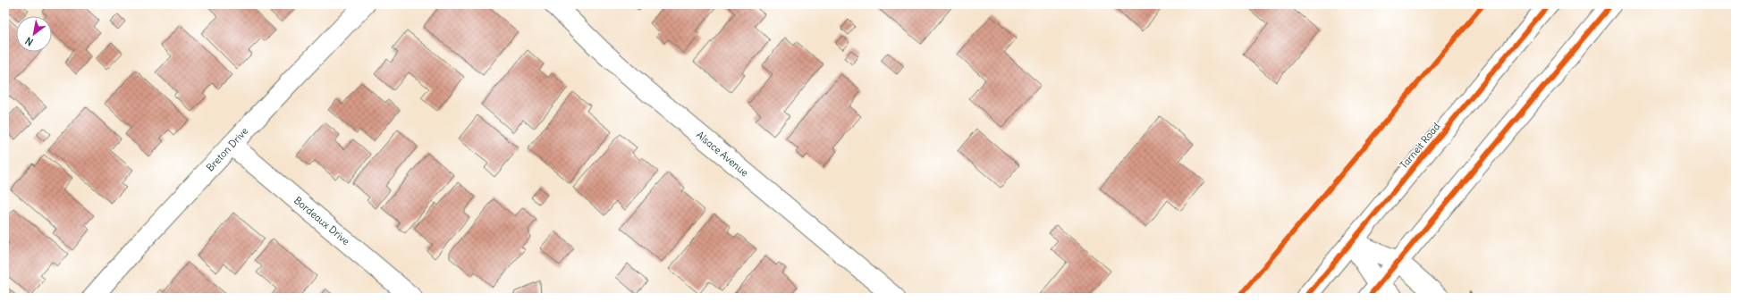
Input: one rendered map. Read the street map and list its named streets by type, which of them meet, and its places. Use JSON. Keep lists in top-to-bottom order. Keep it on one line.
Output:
{"streets":{"street":["Tarneit Road","Breton Drive","Alsace Avenue","Bordeaux Drive"]},"crossings":[["Breton Drive","Bordeaux Drive"]],"north":"bottom left"}
